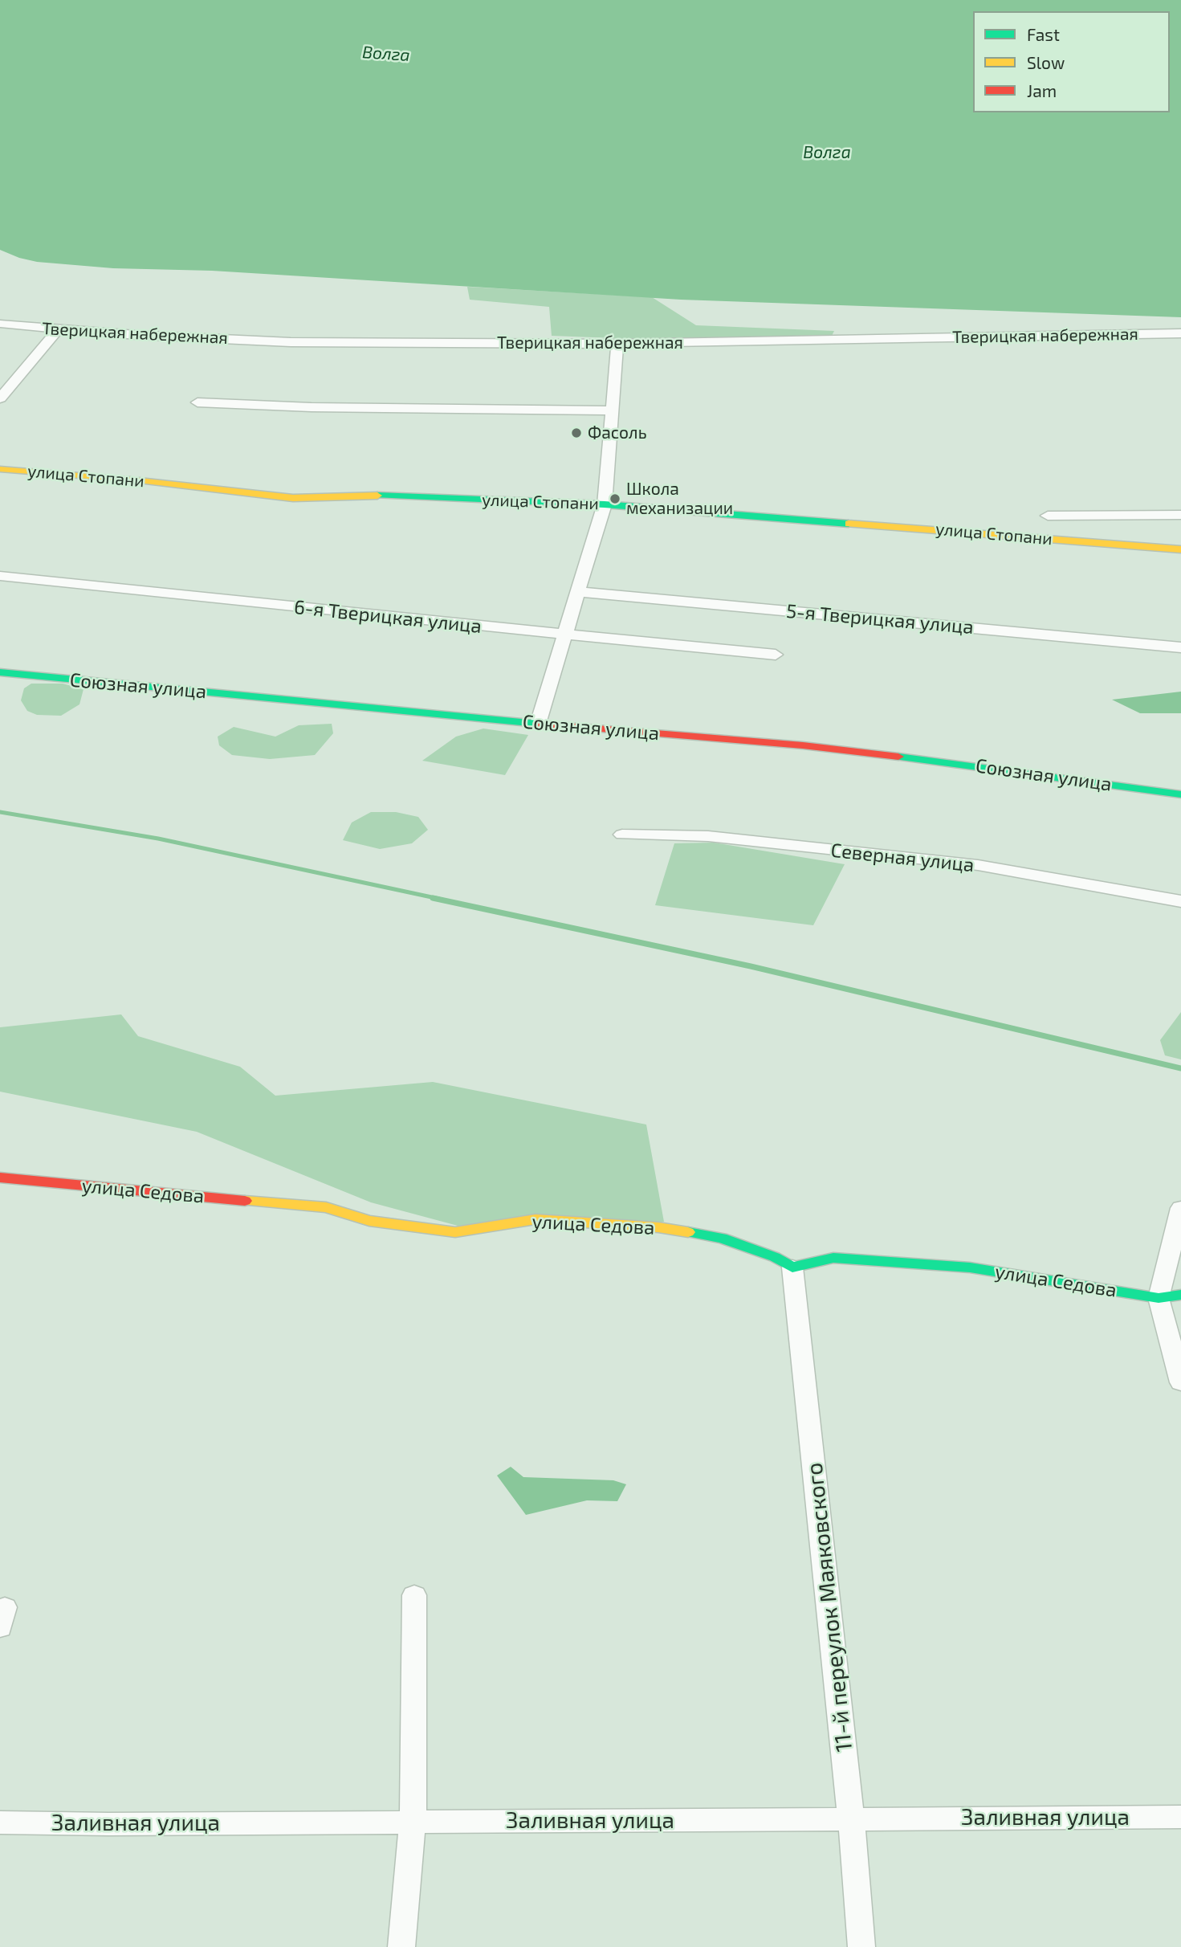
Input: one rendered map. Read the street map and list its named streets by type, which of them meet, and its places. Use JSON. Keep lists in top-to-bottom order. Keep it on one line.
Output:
{"streets":{"street":["Тверицкая набережная","улица Стопани","6-я Тверицкая улица","5-я Тверицкая улица","Союзная улица","Северная улица","улица Седова","11-й переулок Маяковского","Заливная улица"]},"crossings":[["улица Седова","11-й переулок Маяковского"],["11-й переулок Маяковского","Заливная улица"]],"water":["Волга"],"places":["Фасоль","Школа механизации"],"legend":["Fast","Slow","Jam"]}
